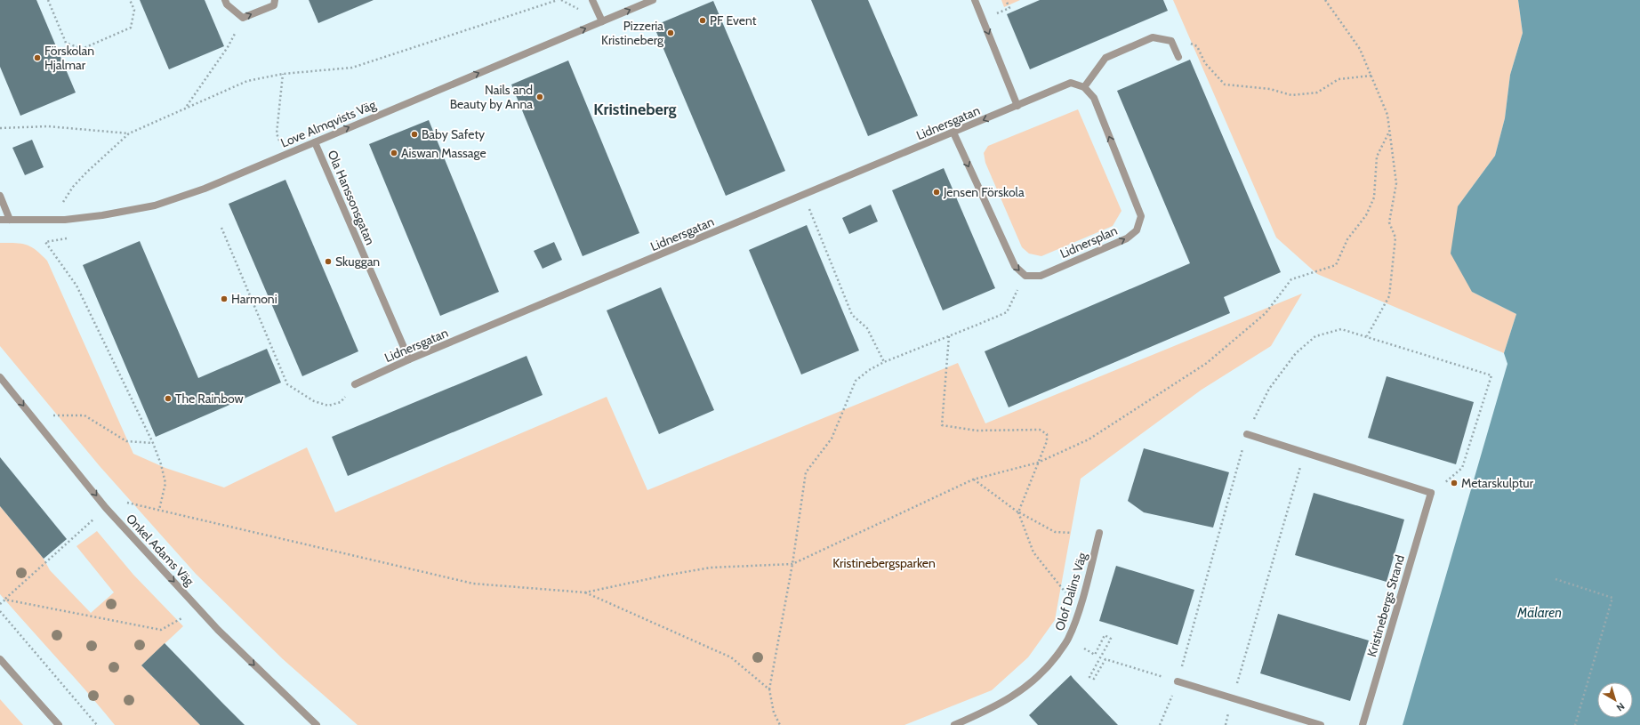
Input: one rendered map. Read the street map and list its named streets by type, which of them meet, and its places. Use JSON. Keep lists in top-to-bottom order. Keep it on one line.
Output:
{"streets":{"street":["Lidnersgatan","Love Almqvists Väg","Ola Hanssonsgatan","Lidnersplan","Onkel Adams Väg","Olof Dalins Väg","Kristinebergs Strand"]},"crossings":[["Lidnersgatan","Ola Hanssonsgatan"],["Love Almqvists Väg","Ola Hanssonsgatan"]],"one_way":["Love Almqvists Väg","Onkel Adams Väg"],"districts":["Kristineberg"],"water":["Mälaren"],"parks":["Kristinebergsparken"],"places":["PF Event","Pizzeria Kristineberg","Förskolan Hjalmar","Nails and Beauty by Anna","Baby Safety","Aiswan Massage","Jensen Förskola","Skuggan","Harmoni","The Rainbow","Metarskulptur"],"north":"bottom right"}
